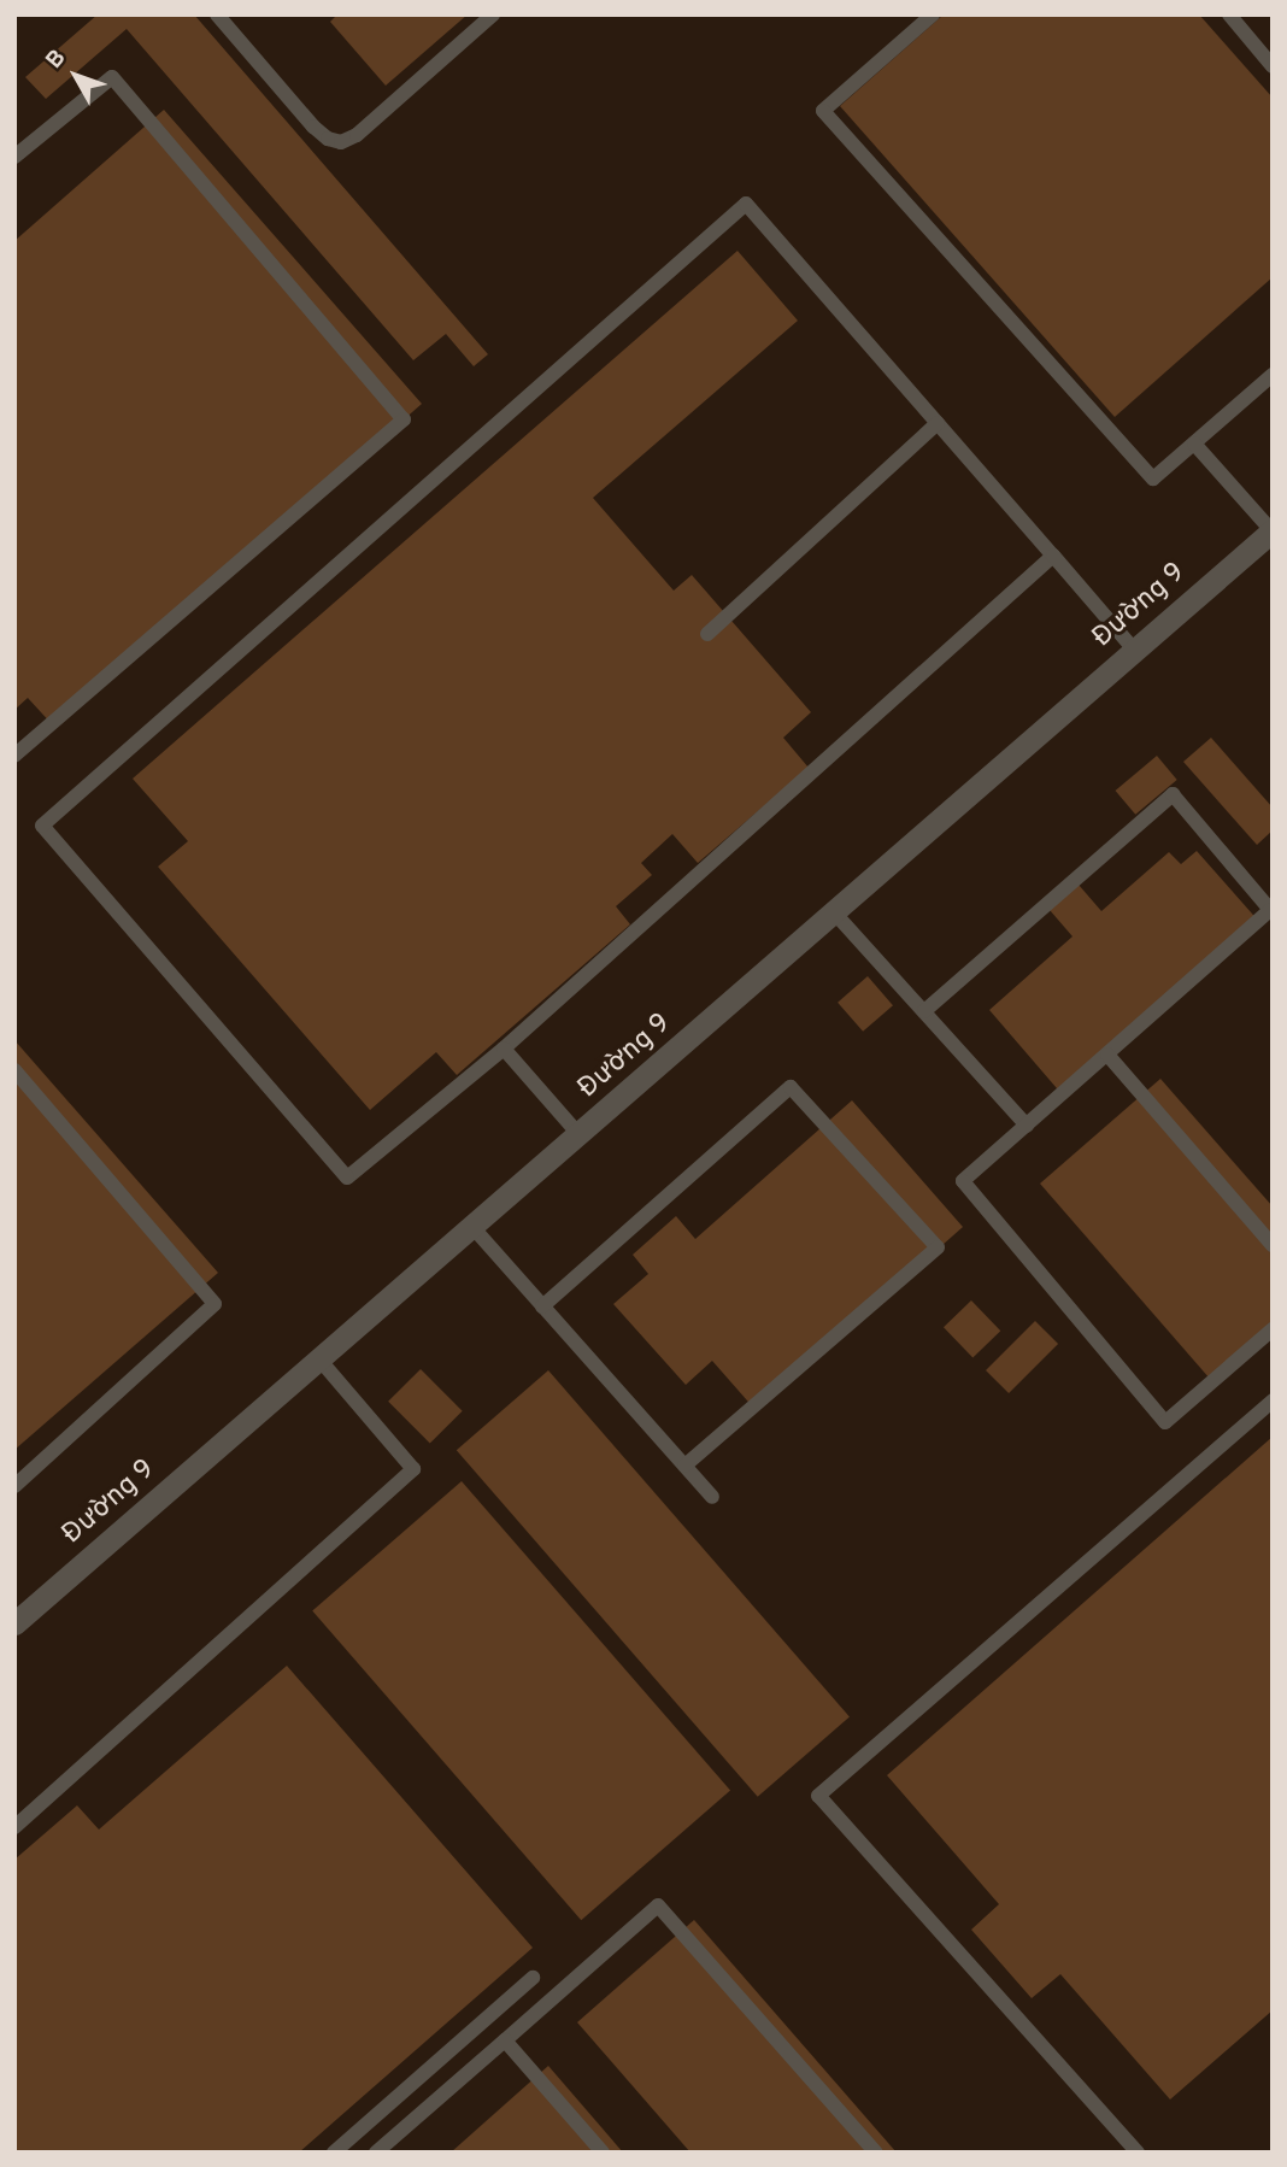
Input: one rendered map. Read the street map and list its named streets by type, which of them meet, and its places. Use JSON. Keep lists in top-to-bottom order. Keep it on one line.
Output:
{"streets":{"street":["Đường 9"]},"north":"top left"}
